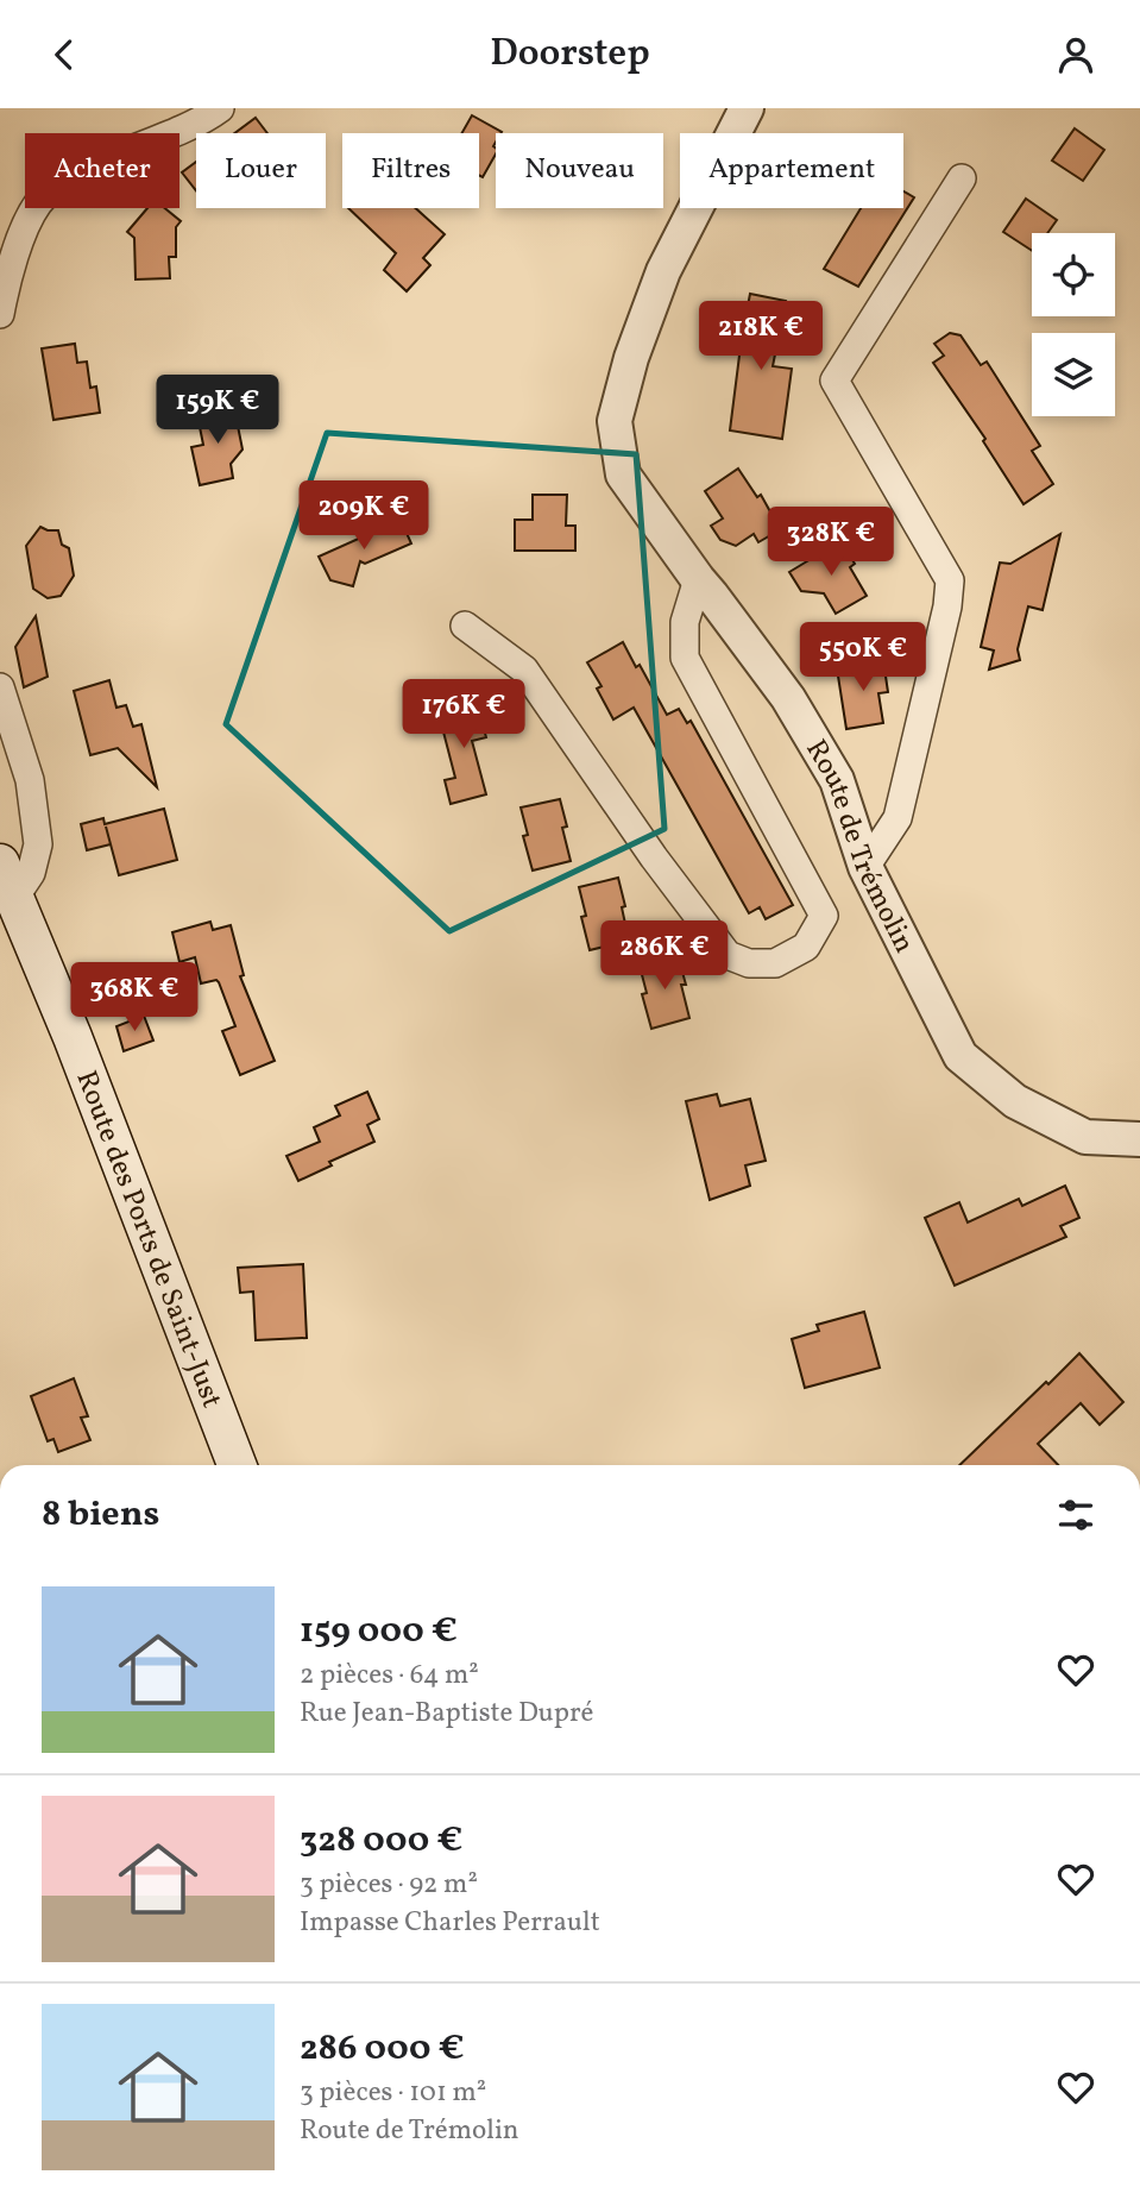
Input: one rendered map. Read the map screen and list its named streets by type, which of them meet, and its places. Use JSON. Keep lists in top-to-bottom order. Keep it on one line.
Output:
{"streets":{"main road":["Route des Ports de Saint-Just"],"street":["Route de Trémolin"]},"page":{"header":"Doorstep","chip":["Acheter","Louer","Filtres","Nouveau","Appartement"],"price":["218K €","159K €","209K €","328K €","550K €","176K €","286K €","368K €"],"heading":"8 biens","list":[{"name":"159 000 €","note":"2 pièces · 64 m² · Rue Jean-Baptiste Dupré"},{"name":"328 000 €","note":"3 pièces · 92 m² · Impasse Charles Perrault"},{"name":"286 000 €","note":"3 pièces · 101 m² · Route de Trémolin"}]}}
